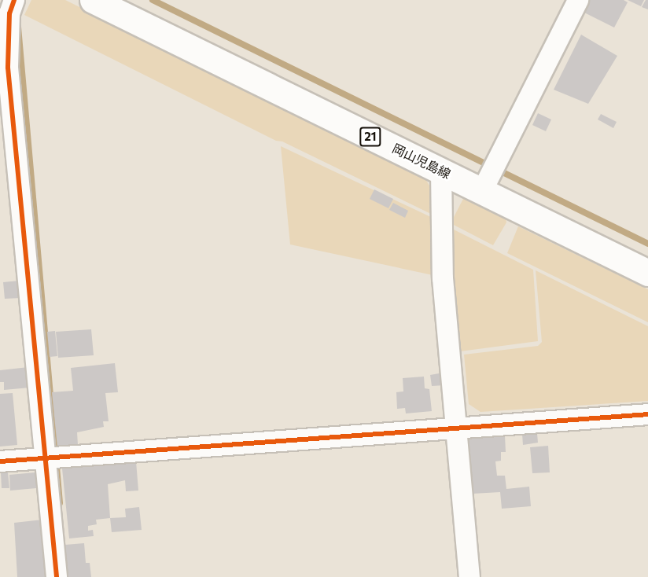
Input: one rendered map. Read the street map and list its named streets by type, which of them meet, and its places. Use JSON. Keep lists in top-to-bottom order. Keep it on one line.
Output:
{"streets":{"main road":["21","岡山児島線"]}}
